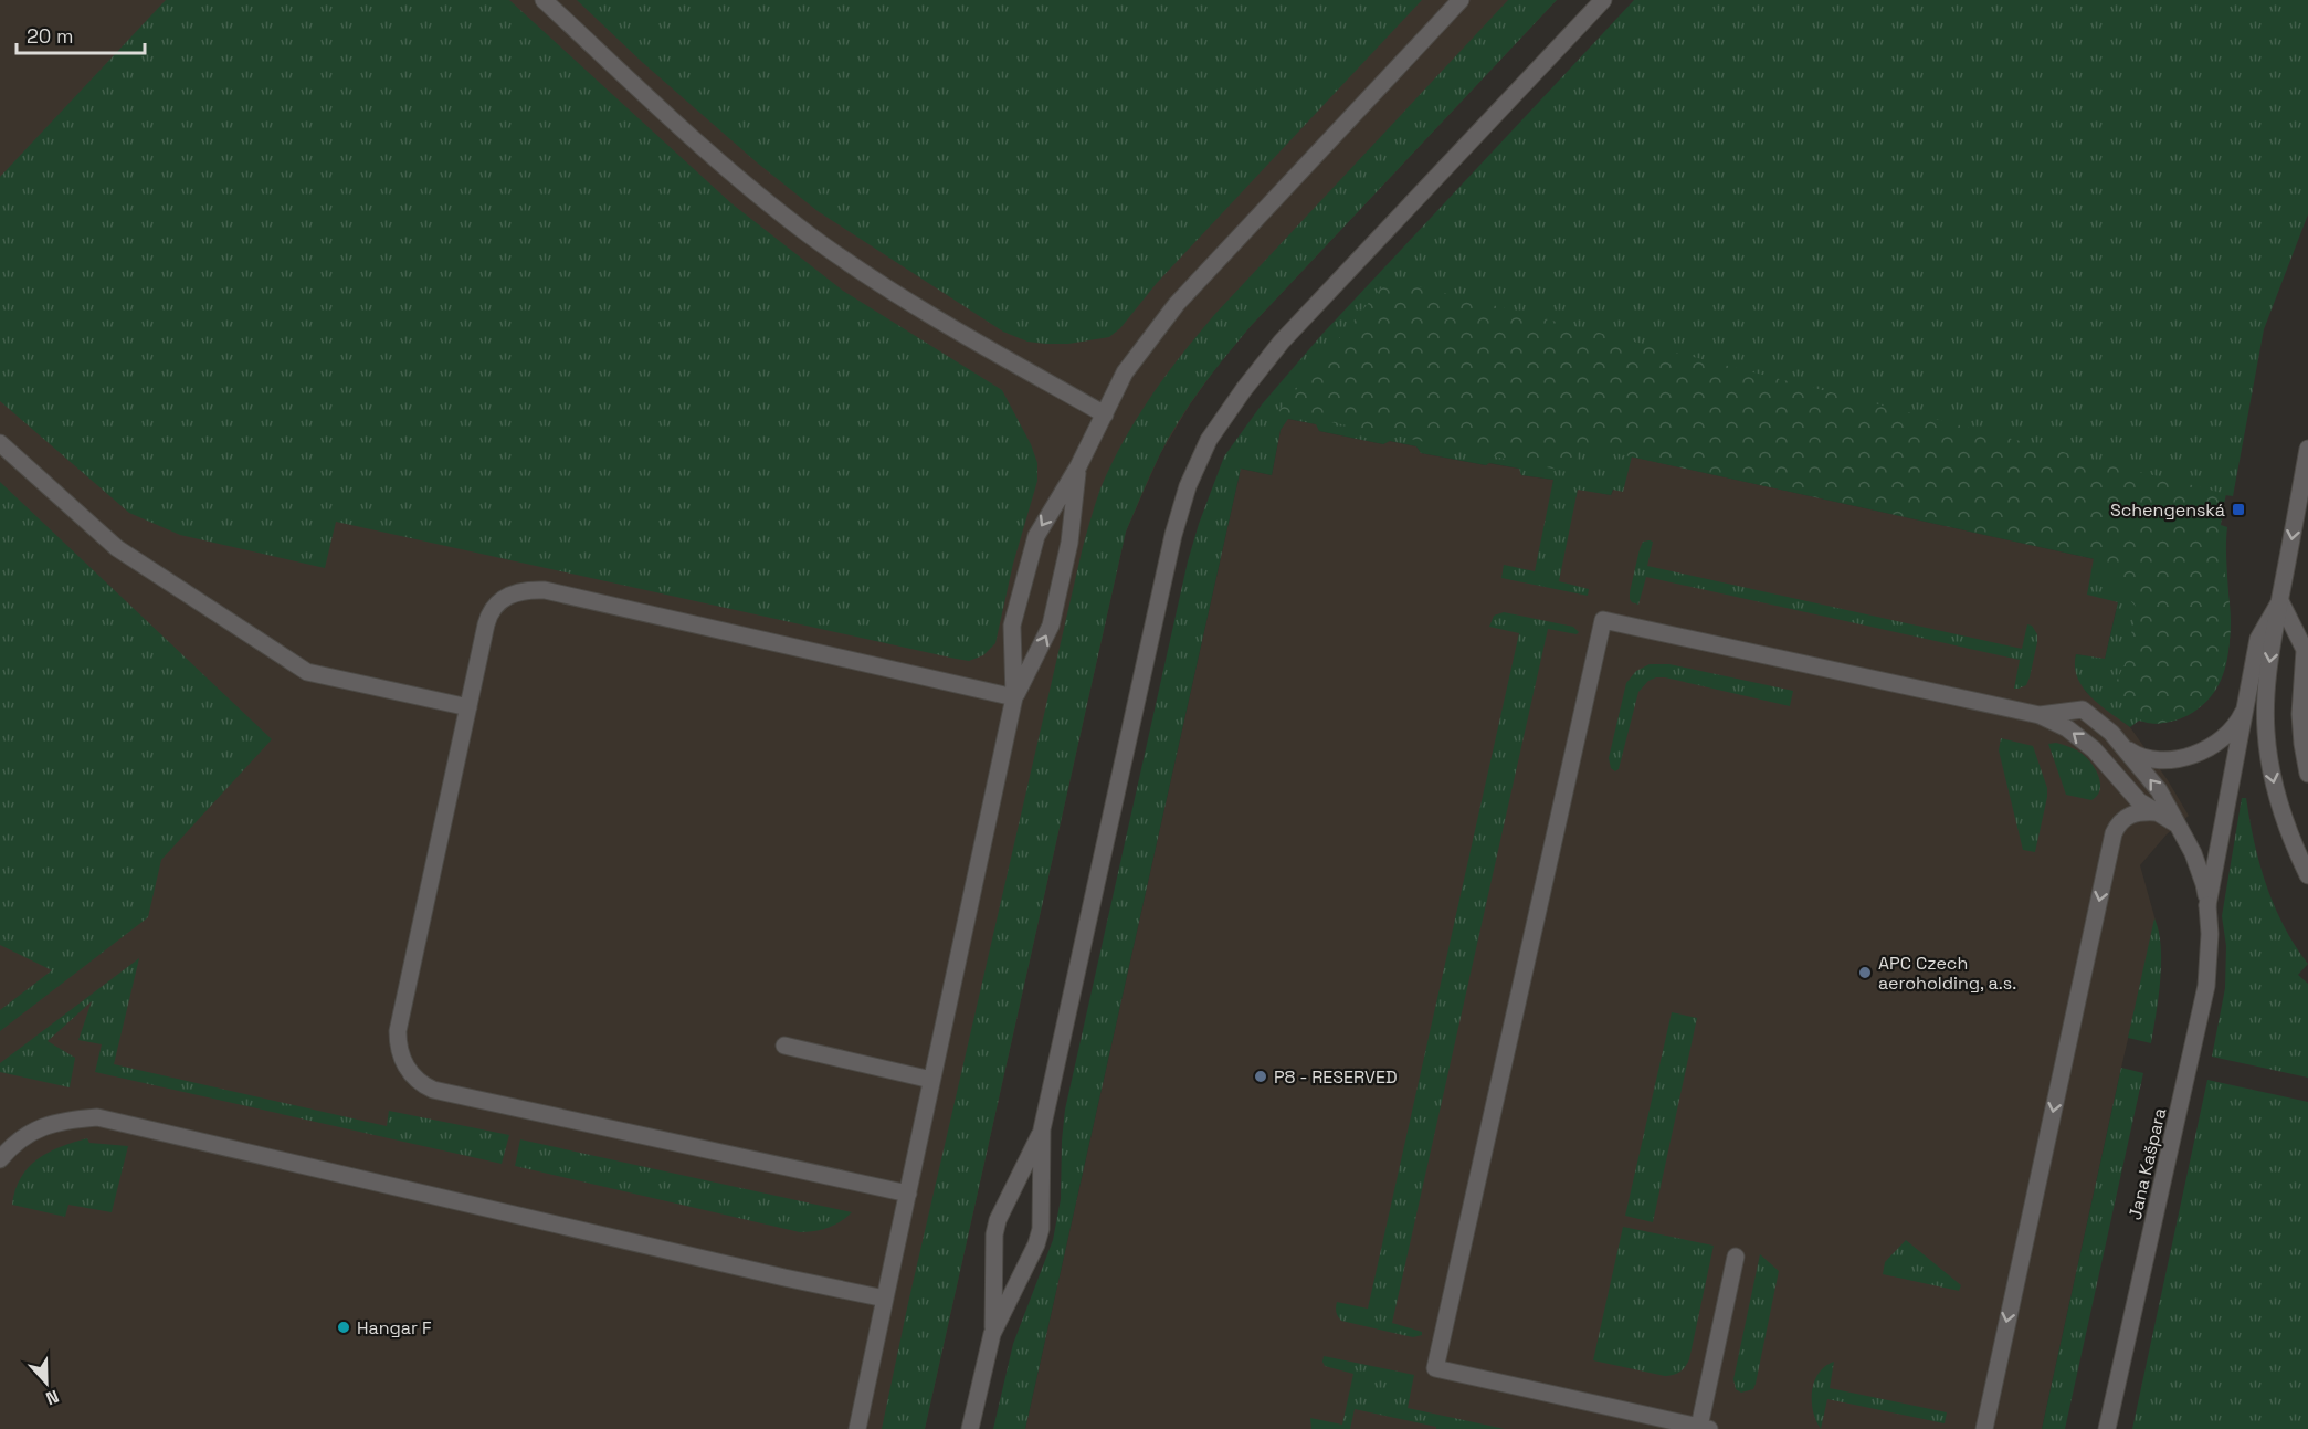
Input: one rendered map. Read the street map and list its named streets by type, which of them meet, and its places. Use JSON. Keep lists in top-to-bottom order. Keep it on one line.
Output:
{"streets":{"street":["Jana Kašpara"]},"places":{"transit":["Schengenská"],"other":["APC Czech aeroholding, a.s.","P8 - RESERVED","Hangar F"]},"scale_bar":"20 m","north":"bottom"}
